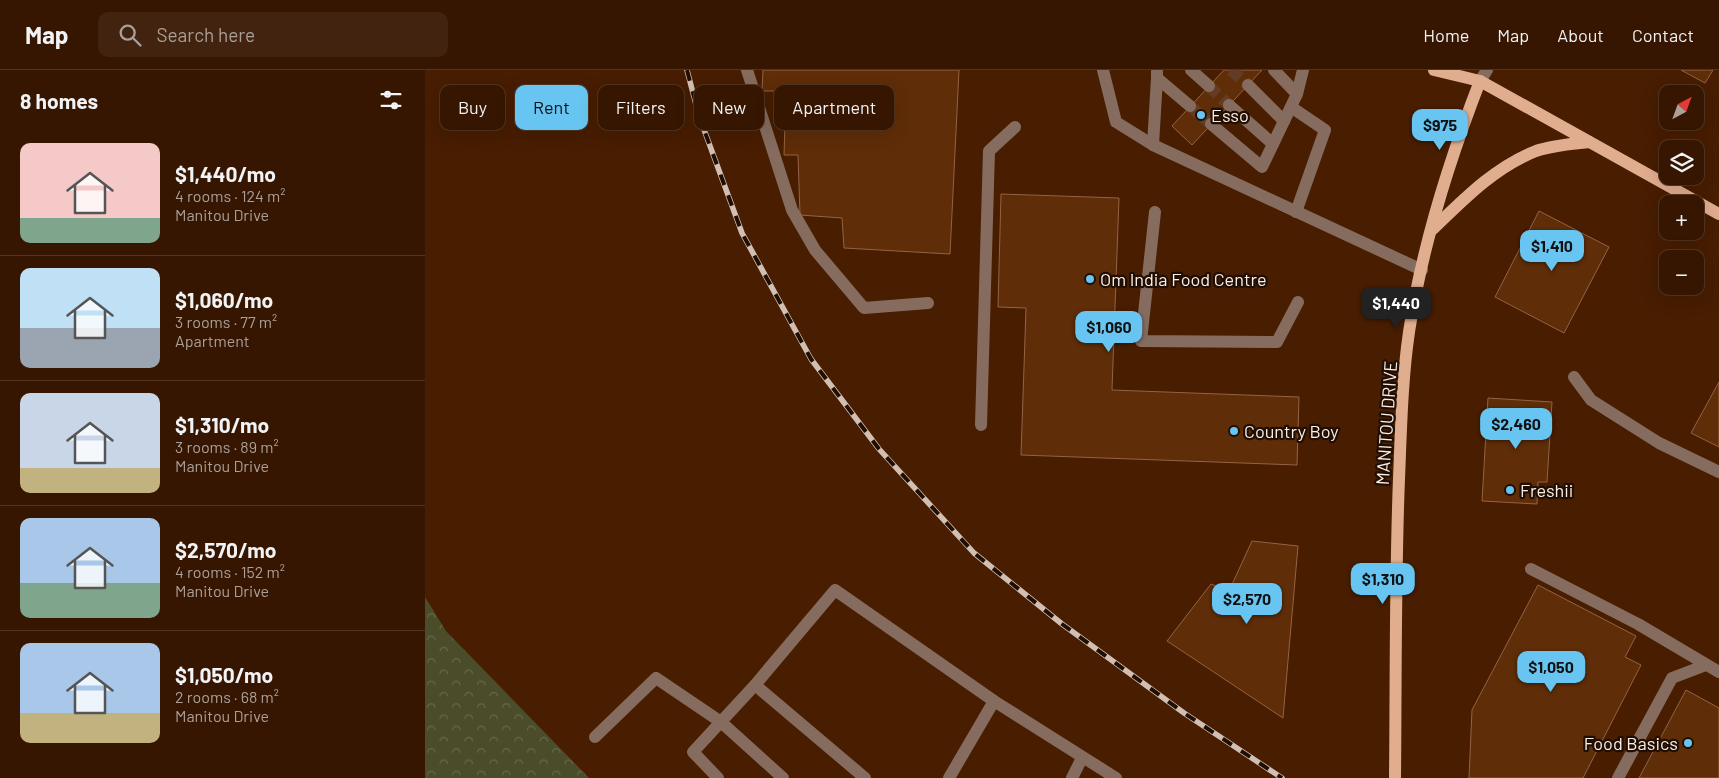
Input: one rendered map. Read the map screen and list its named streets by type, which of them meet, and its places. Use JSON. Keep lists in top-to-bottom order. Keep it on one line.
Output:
{"streets":{"main road":["MANITOU DRIVE"]},"places":["Esso","Om India Food Centre","Country Boy","Freshii","Food Basics"],"north":"top right","page":{"header":"Map","search":"Search here","nav":["Home","Map","About","Contact"],"heading":"8 homes","map_buttons":["+","−"],"chip":["Buy","Rent","Filters","New","Apartment"],"price":["$975","$1,410","$1,440","$1,060","$2,460","$1,310","$2,570","$1,050"],"list":[{"name":"$1,440/mo","note":"4 rooms · 124 m² · Manitou Drive"},{"name":"$1,060/mo","note":"3 rooms · 77 m² · Apartment"},{"name":"$1,310/mo","note":"3 rooms · 89 m² · Manitou Drive"},{"name":"$2,570/mo","note":"4 rooms · 152 m² · Manitou Drive"},{"name":"$1,050/mo","note":"2 rooms · 68 m² · Manitou Drive"}]}}
